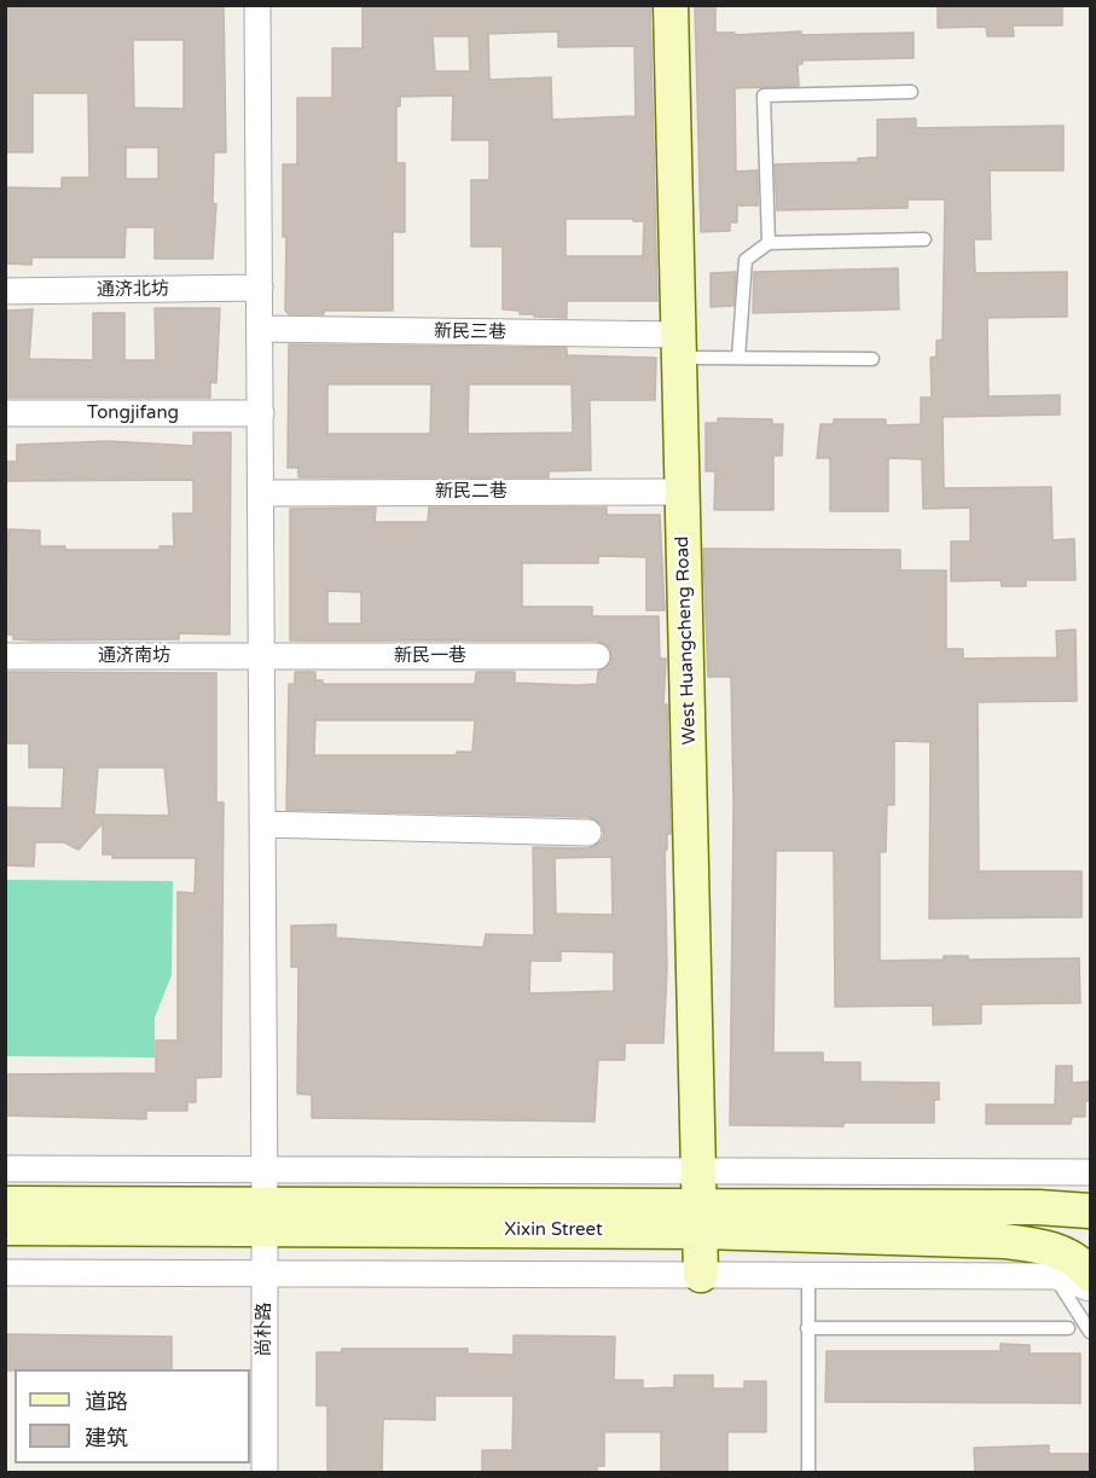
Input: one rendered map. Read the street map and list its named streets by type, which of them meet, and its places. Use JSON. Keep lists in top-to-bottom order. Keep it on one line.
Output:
{"streets":{"main road":["West Huangcheng Road","Xixin Street"],"street":["通济北坊","新民三巷","Tongjifang","新民二巷","通济南坊","新民一巷","尚朴路"]},"crossings":[["通济北坊","尚朴路"],["新民三巷","West Huangcheng Road"],["新民三巷","尚朴路"],["Tongjifang","尚朴路"],["新民二巷","West Huangcheng Road"],["新民二巷","尚朴路"],["West Huangcheng Road","Xixin Street"],["通济南坊","新民一巷"],["通济南坊","尚朴路"],["新民一巷","尚朴路"],["Xixin Street","尚朴路"]],"legend":["道路","建筑"]}
